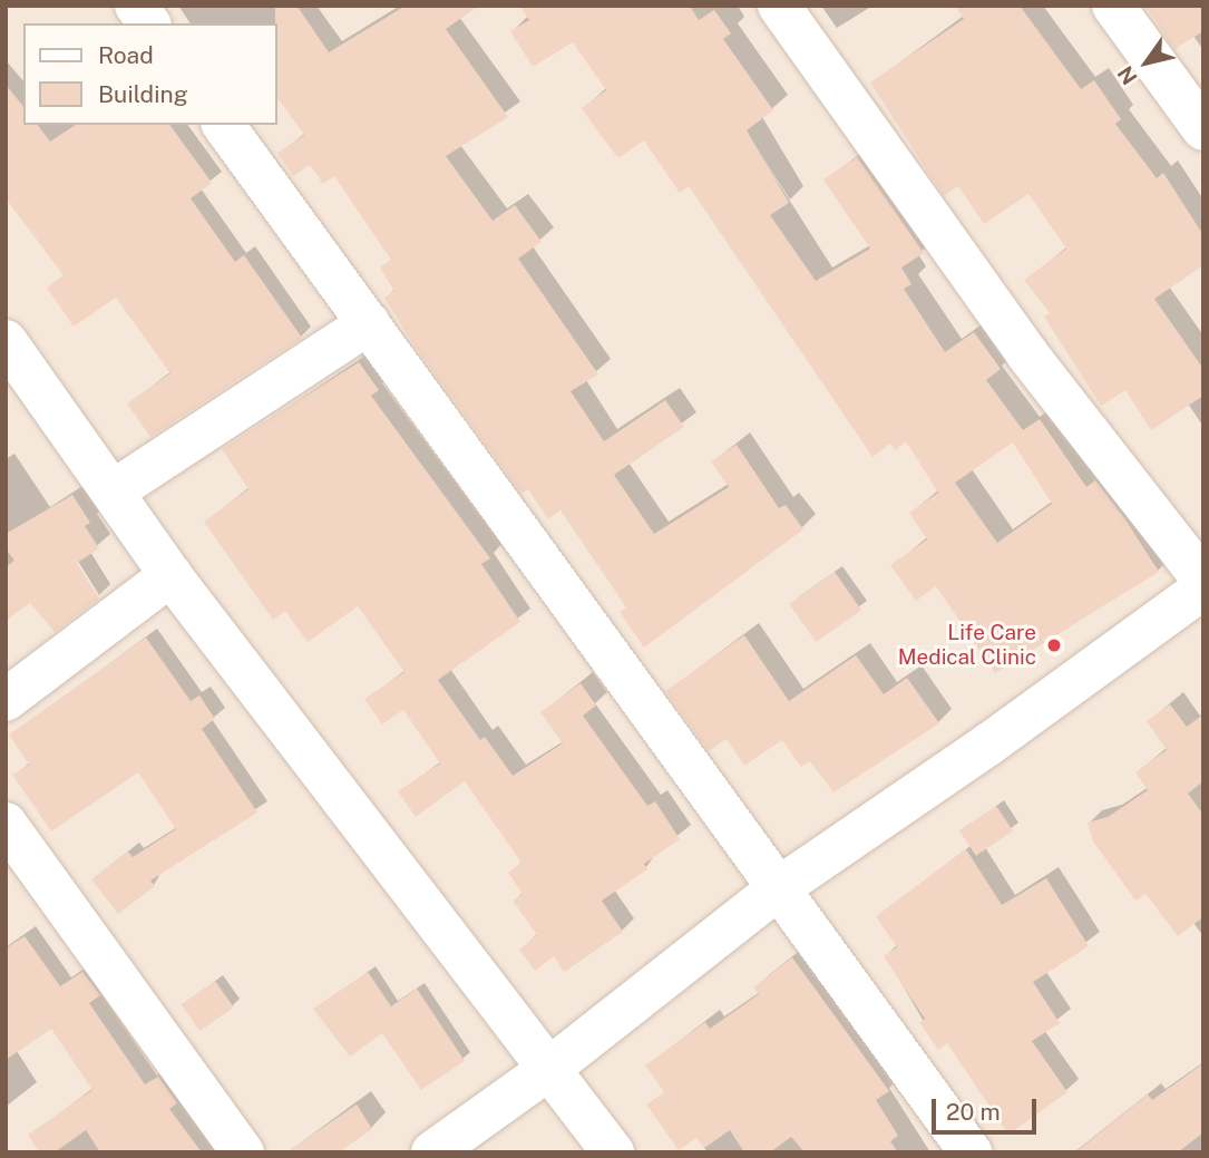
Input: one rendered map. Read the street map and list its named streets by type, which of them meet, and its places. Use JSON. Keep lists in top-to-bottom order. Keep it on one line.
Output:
{"places":["Life Care Medical Clinic"],"legend":["Road","Building"],"scale_bar":"20 m","north":"bottom left"}
